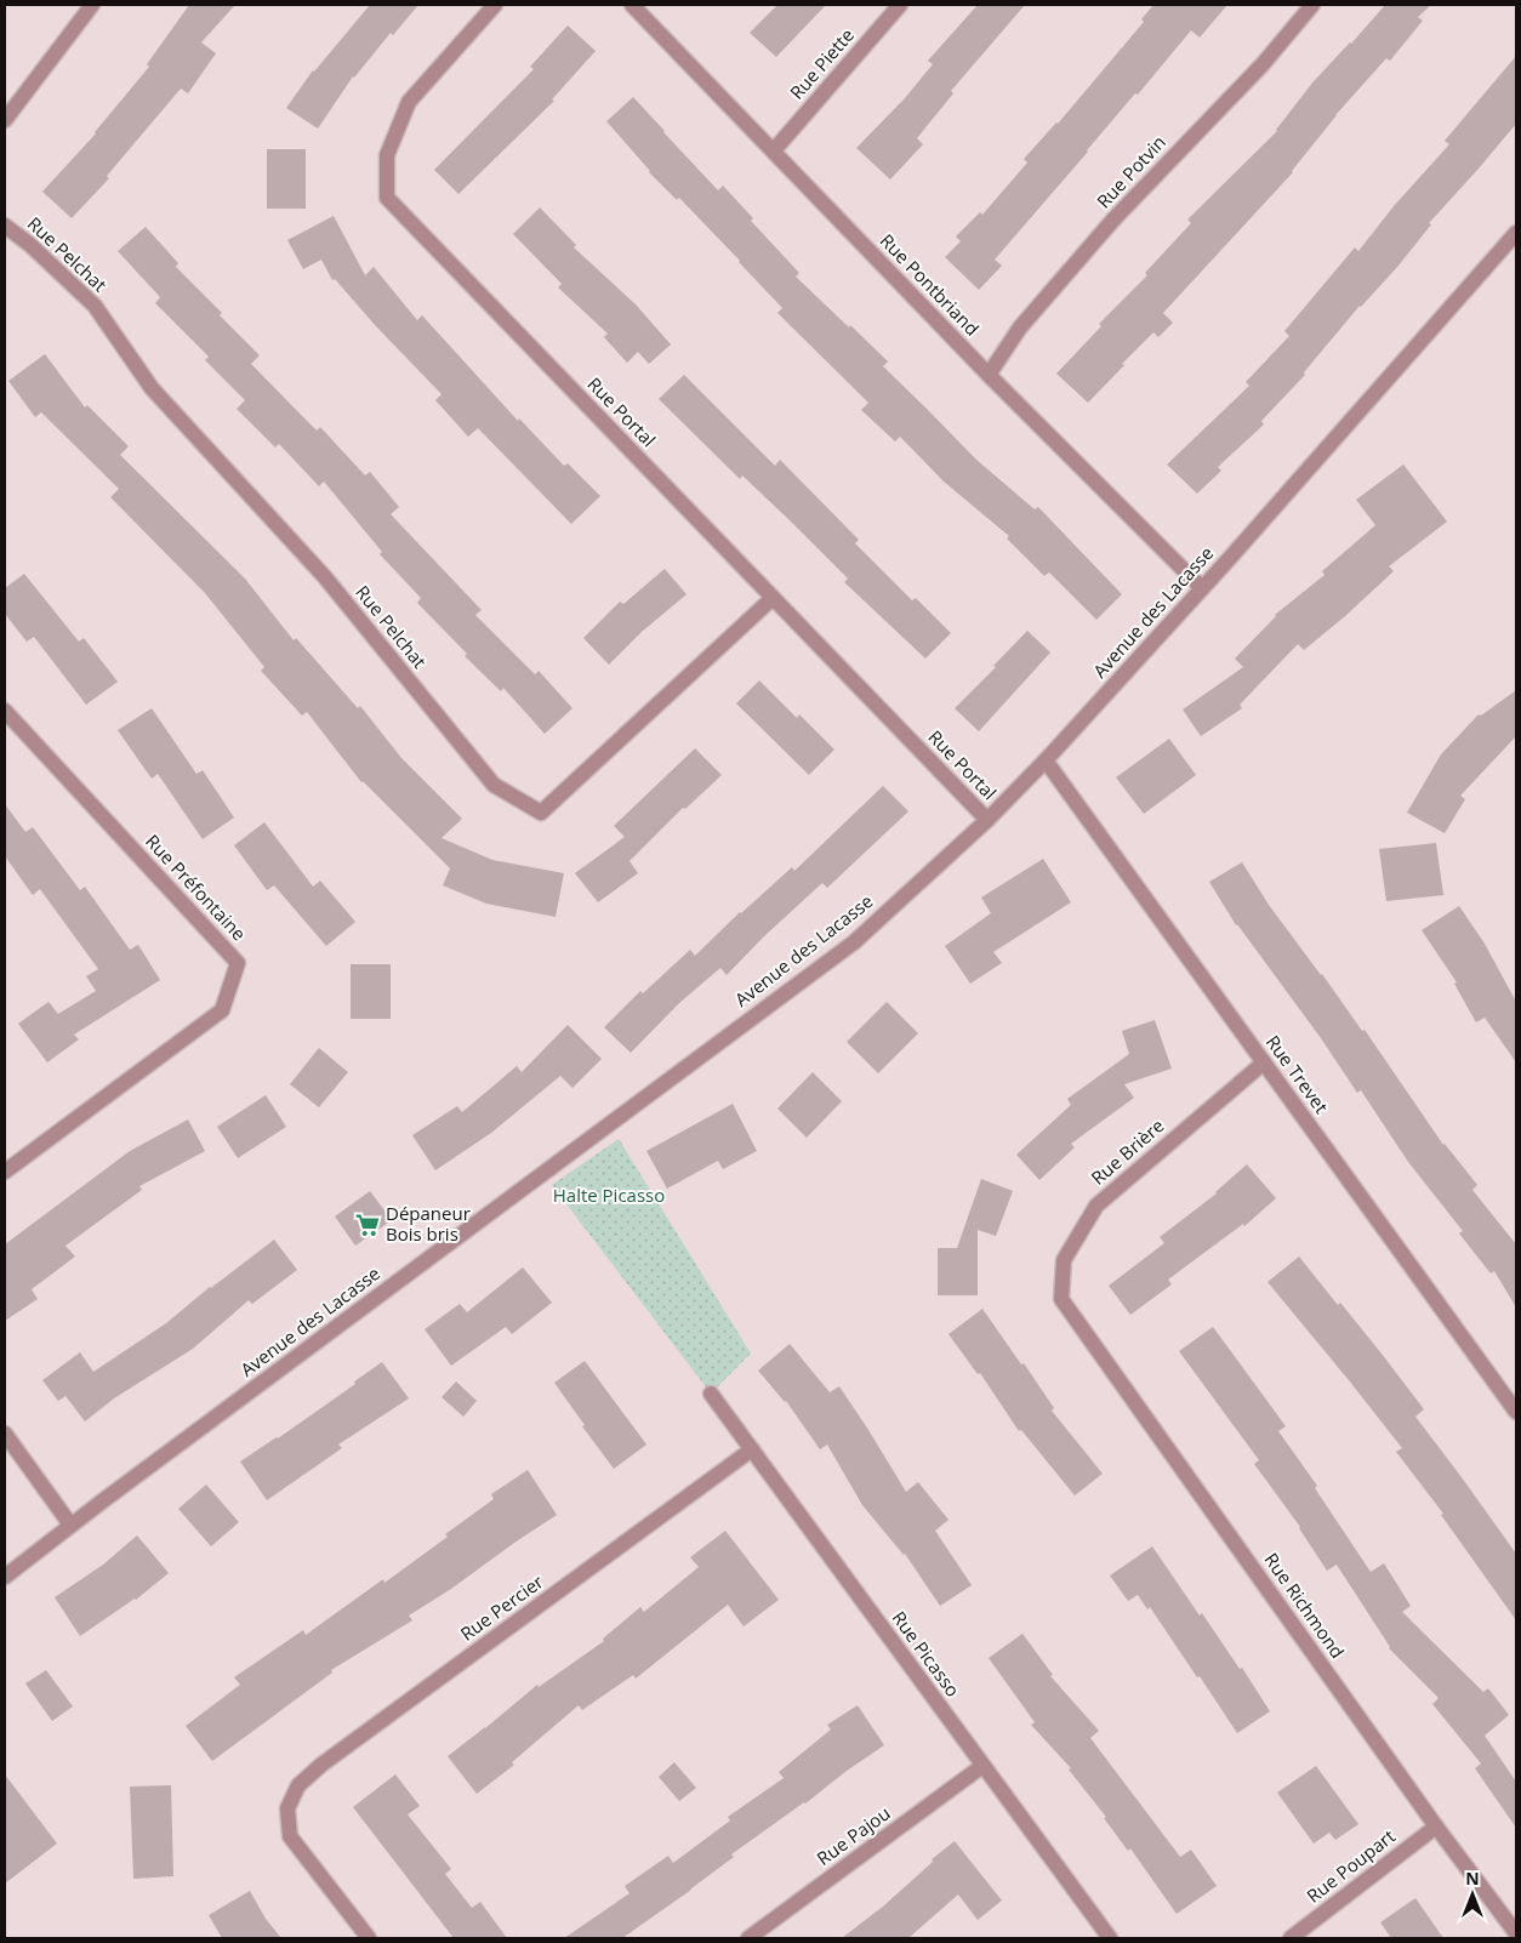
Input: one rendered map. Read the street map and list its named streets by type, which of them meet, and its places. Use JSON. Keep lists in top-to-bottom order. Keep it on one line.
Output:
{"streets":{"street":["Rue Piette","Rue Potvin","Rue Pelchat","Rue Pontbriand","Rue Portal","Avenue des Lacasse","Rue Préfontaine","Rue Trevet","Rue Brière","Rue Richmond","Rue Percier","Rue Picasso","Rue Pajou","Rue Poupart"]},"crossings":[["Rue Piette","Rue Pontbriand"],["Rue Potvin","Rue Pontbriand"],["Rue Pelchat","Rue Portal"],["Rue Pontbriand","Avenue des Lacasse"],["Rue Portal","Avenue des Lacasse"],["Avenue des Lacasse","Rue Trevet"],["Rue Trevet","Rue Brière"],["Rue Brière","Rue Richmond"],["Rue Richmond","Rue Poupart"],["Rue Percier","Rue Picasso"],["Rue Picasso","Rue Pajou"]],"parks":["Halte Picasso"],"places":{"supermarket":["Dépaneur Bois bris"]},"north":"top"}
